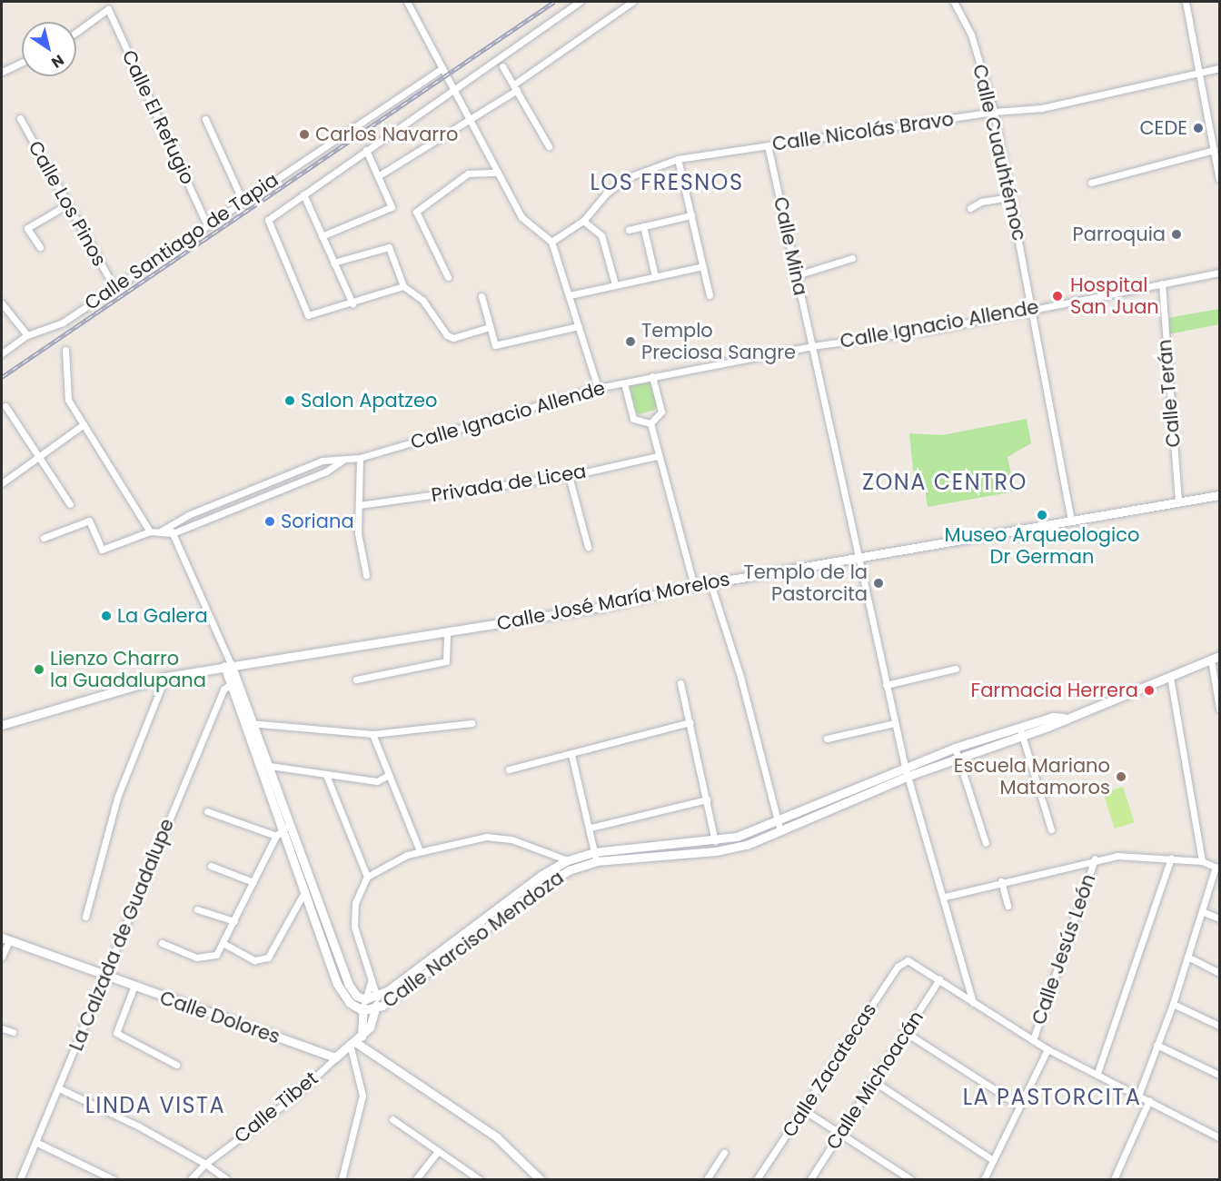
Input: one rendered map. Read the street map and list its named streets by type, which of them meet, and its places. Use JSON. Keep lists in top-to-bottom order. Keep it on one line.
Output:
{"streets":{"street":["Calle El Refugio","Calle Nicolás Bravo","Calle Cuauhtémoc","Calle Los Pinos","Calle Santiago de Tapia","Calle Mina","Calle Ignacio Allende","Calle Terán","Privada de Licea","Calle José María Morelos","La Calzada de Guadalupe","Calle Narciso Mendoza","Calle Jesús León","Calle Dolores","Calle Zacatecas","Calle Michoacán","Calle Tibet"]},"crossings":[["Calle El Refugio","Calle Santiago de Tapia"],["Calle Nicolás Bravo","Calle Cuauhtémoc"],["Calle Nicolás Bravo","Calle Mina"],["Calle Cuauhtémoc","Calle Ignacio Allende"],["Calle Cuauhtémoc","Calle José María Morelos"],["Calle Los Pinos","Calle Santiago de Tapia"],["Calle Mina","Calle Ignacio Allende"],["Calle Mina","Calle José María Morelos"],["Calle Mina","Calle Narciso Mendoza"],["Calle Ignacio Allende","Calle Terán"],["Calle Terán","Calle José María Morelos"],["Calle José María Morelos","Calle Narciso Mendoza"],["La Calzada de Guadalupe","Calle Narciso Mendoza"],["La Calzada de Guadalupe","Calle Dolores"],["Calle Narciso Mendoza","Calle Tibet"],["Calle Dolores","Calle Tibet"],["Calle Zacatecas","Calle Michoacán"]],"districts":["LOS FRESNOS","ZONA CENTRO","LA PASTORCITA","LINDA VISTA"],"places":["CEDE","Carlos Navarro","Parroquia","Hospital San Juan","Templo Preciosa Sangre","Salon Apatzeo","Museo Arqueologico Dr German","Soriana","Templo de la Pastorcita","La Galera","Lienzo Charro la Guadalupana","Farmacia Herrera","Escuela Mariano Matamoros"],"north":"bottom right"}
